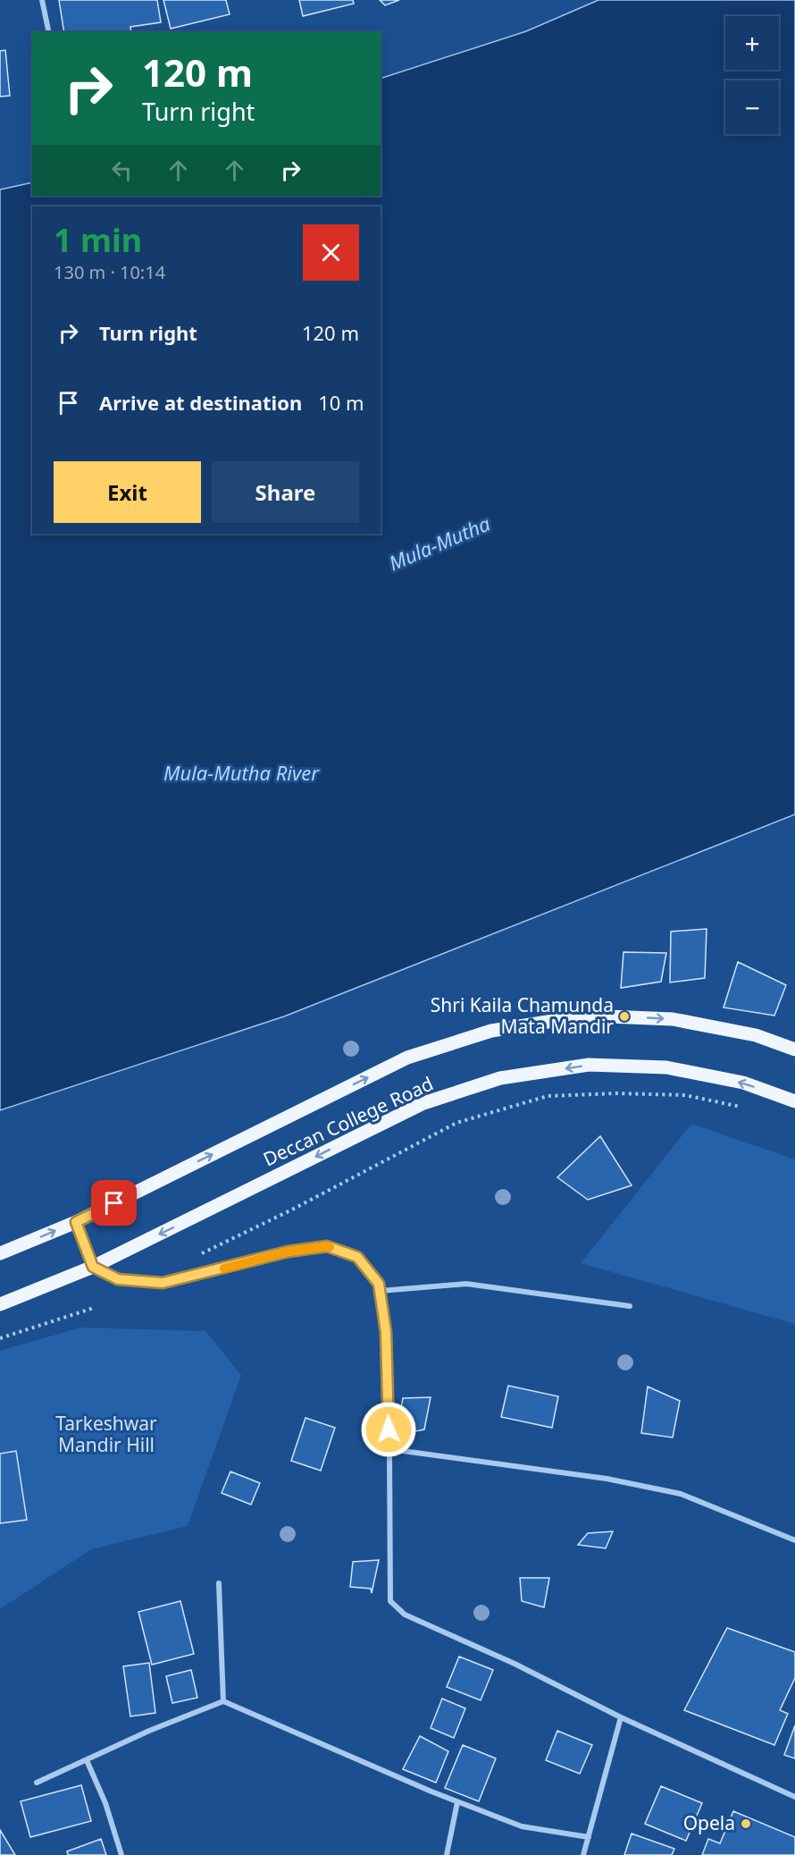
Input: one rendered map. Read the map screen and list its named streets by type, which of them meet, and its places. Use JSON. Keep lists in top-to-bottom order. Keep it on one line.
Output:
{"streets":{"main road":["Deccan College Road"]},"water":["Mula-Mutha","Mula-Mutha River"],"parks":["Tarkeshwar Mandir Hill"],"places":["Shri Kaila Chamunda Mata Mandir","Opela"],"page":{"map_buttons":["+","−"],"turn":["120 m","Turn right"],"heading":["1 min","130 m · 10:14"],"list":[{"name":"Turn right","value":"120 m"},{"name":"Arrive at destination","value":"10 m"}],"buttons":["Exit","Share"]}}
